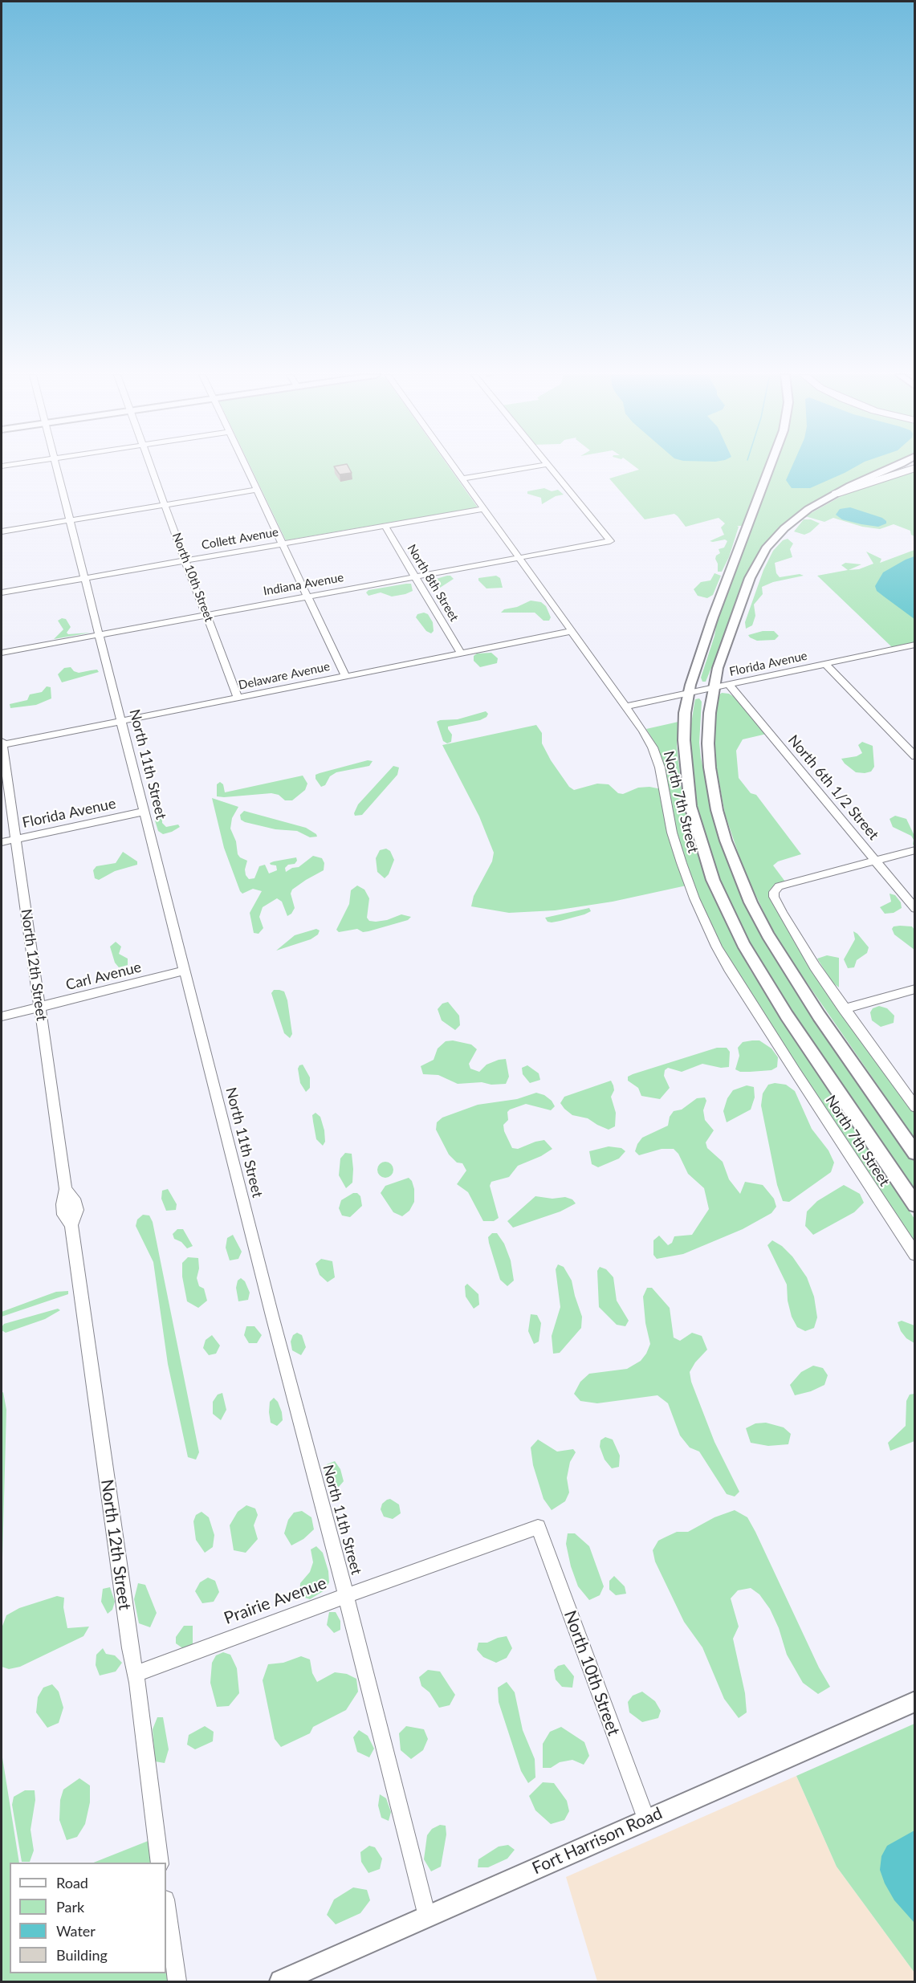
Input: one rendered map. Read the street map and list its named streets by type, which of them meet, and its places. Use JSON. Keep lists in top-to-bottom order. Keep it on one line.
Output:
{"streets":{"main road":["Fort Harrison Road"],"street":["Collett Avenue","North 10th Street","North 8th Street","Indiana Avenue","Florida Avenue","Delaware Avenue","North 11th Street","North 6th 1/2 Street","North 7th Street","North 12th Street","Carl Avenue","Prairie Avenue"]},"crossings":[["Collett Avenue","North 10th Street"],["Collett Avenue","North 8th Street"],["Collett Avenue","North 11th Street"],["Collett Avenue","North 7th Street"],["North 10th Street","Indiana Avenue"],["North 10th Street","Delaware Avenue"],["North 10th Street","Prairie Avenue"],["North 10th Street","Fort Harrison Road"],["North 8th Street","Indiana Avenue"],["North 8th Street","Delaware Avenue"],["Indiana Avenue","North 11th Street"],["Indiana Avenue","North 7th Street"],["Florida Avenue","North 11th Street"],["Florida Avenue","North 6th 1/2 Street"],["Florida Avenue","North 7th Street"],["Florida Avenue","North 12th Street"],["Delaware Avenue","North 11th Street"],["Delaware Avenue","North 7th Street"],["Delaware Avenue","North 12th Street"],["North 11th Street","Carl Avenue"],["North 11th Street","Prairie Avenue"],["North 11th Street","Fort Harrison Road"],["North 12th Street","Carl Avenue"],["North 12th Street","Prairie Avenue"]],"legend":["Road","Park","Water","Building"]}
